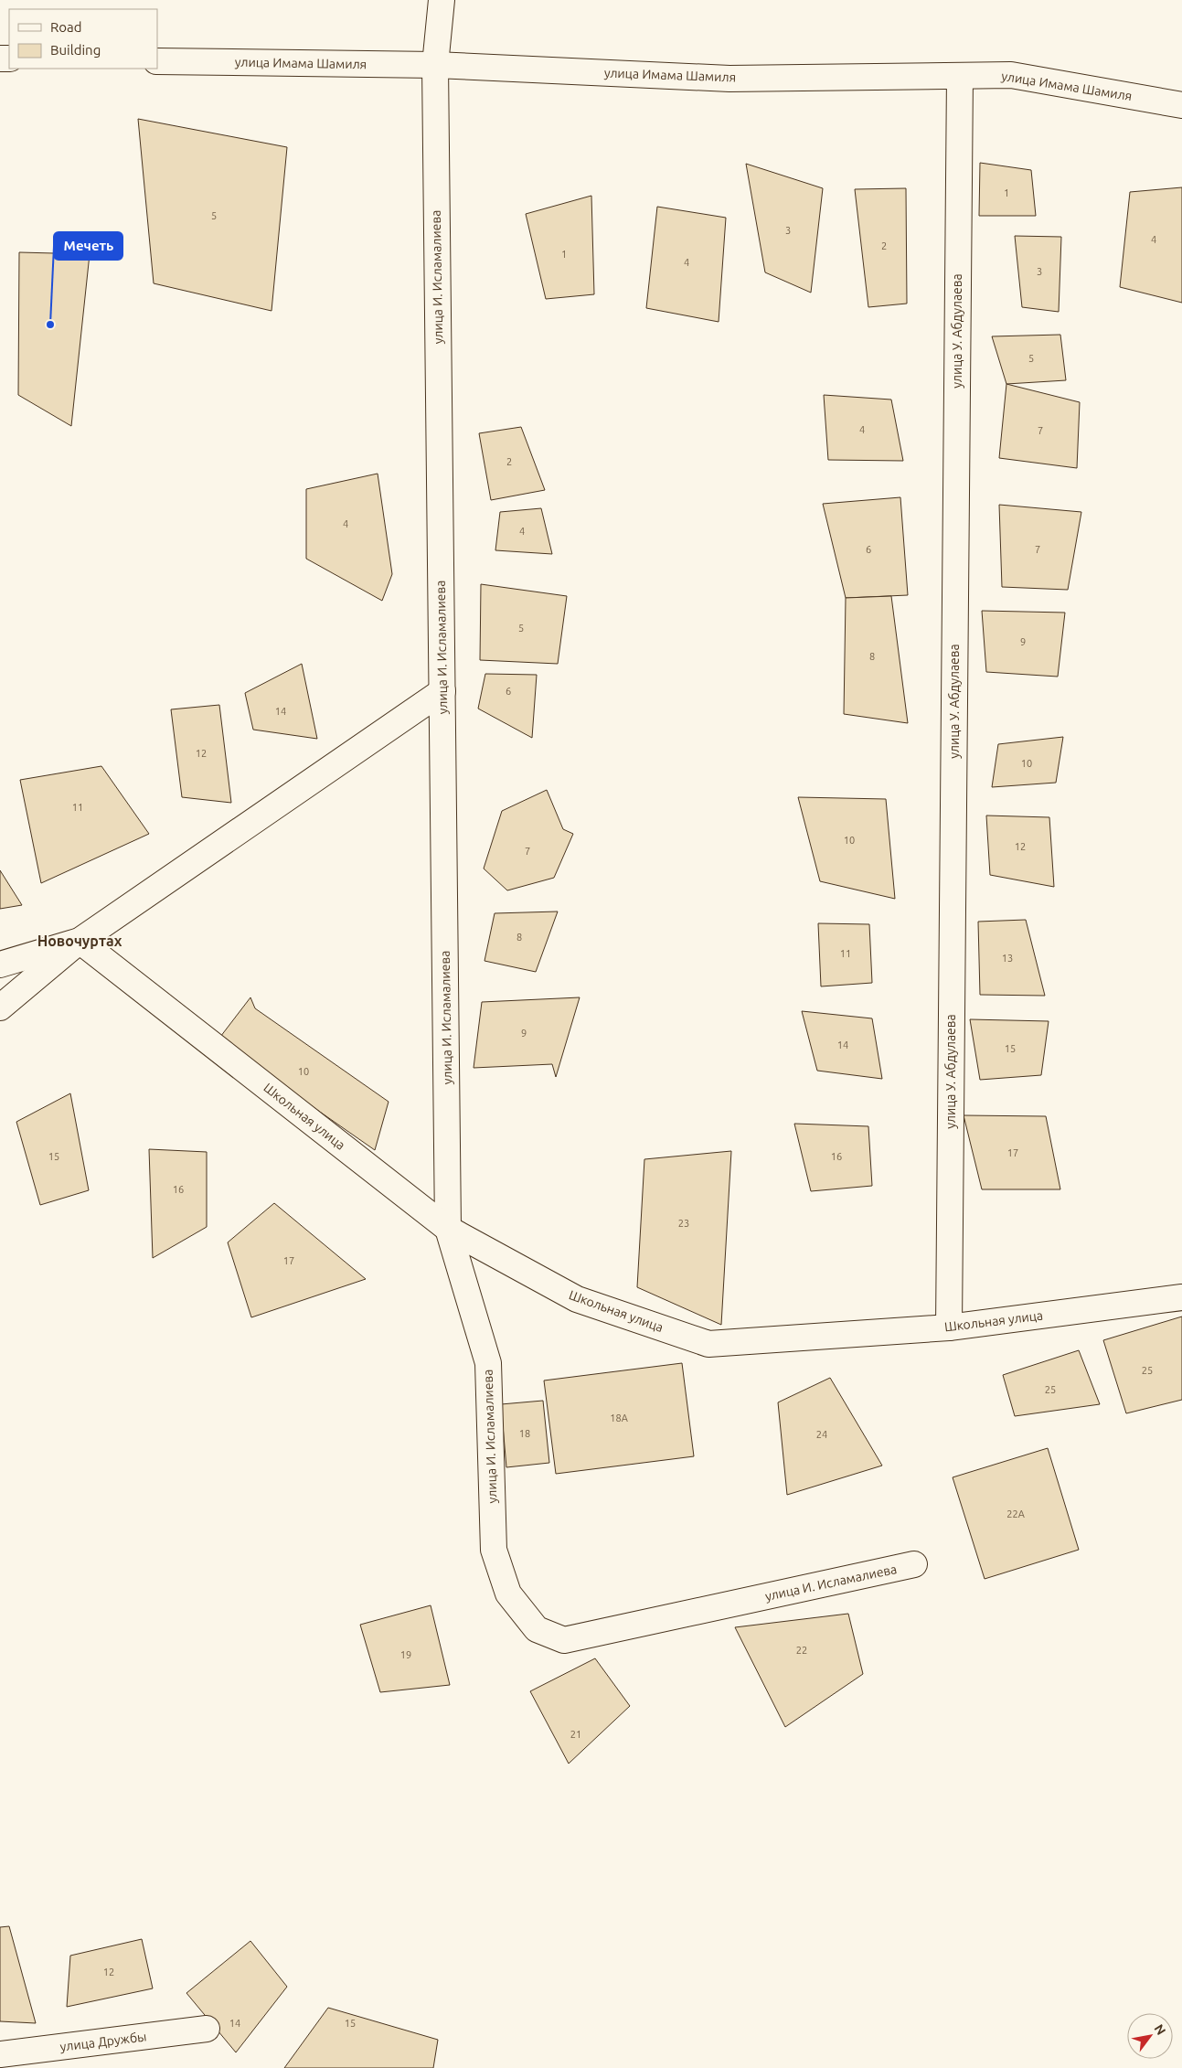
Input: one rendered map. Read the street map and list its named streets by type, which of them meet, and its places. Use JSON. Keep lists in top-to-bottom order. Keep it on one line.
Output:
{"streets":{"street":["улица Имама Шамиля","улица И. Исламалиева","улица У. Абдулаева","Школьная улица","улица Дружбы"]},"crossings":[["улица Имама Шамиля","улица И. Исламалиева"],["улица Имама Шамиля","улица У. Абдулаева"],["улица И. Исламалиева","Школьная улица"],["улица У. Абдулаева","Школьная улица"]],"districts":["Новочуртах"],"places":["Мечеть"],"house_numbers":["1","5","3","4","2","1","4","3","5","4","7","2","4","4","6","7","5","9","8","6","14","12","10","11","10","12","7","8","11","13","9","14","15","10","17","15","16","16","23","17","25","25","18А","18","24","22А","22","19","21","12","14","15"],"legend":["Road","Building"],"north":"top right"}
